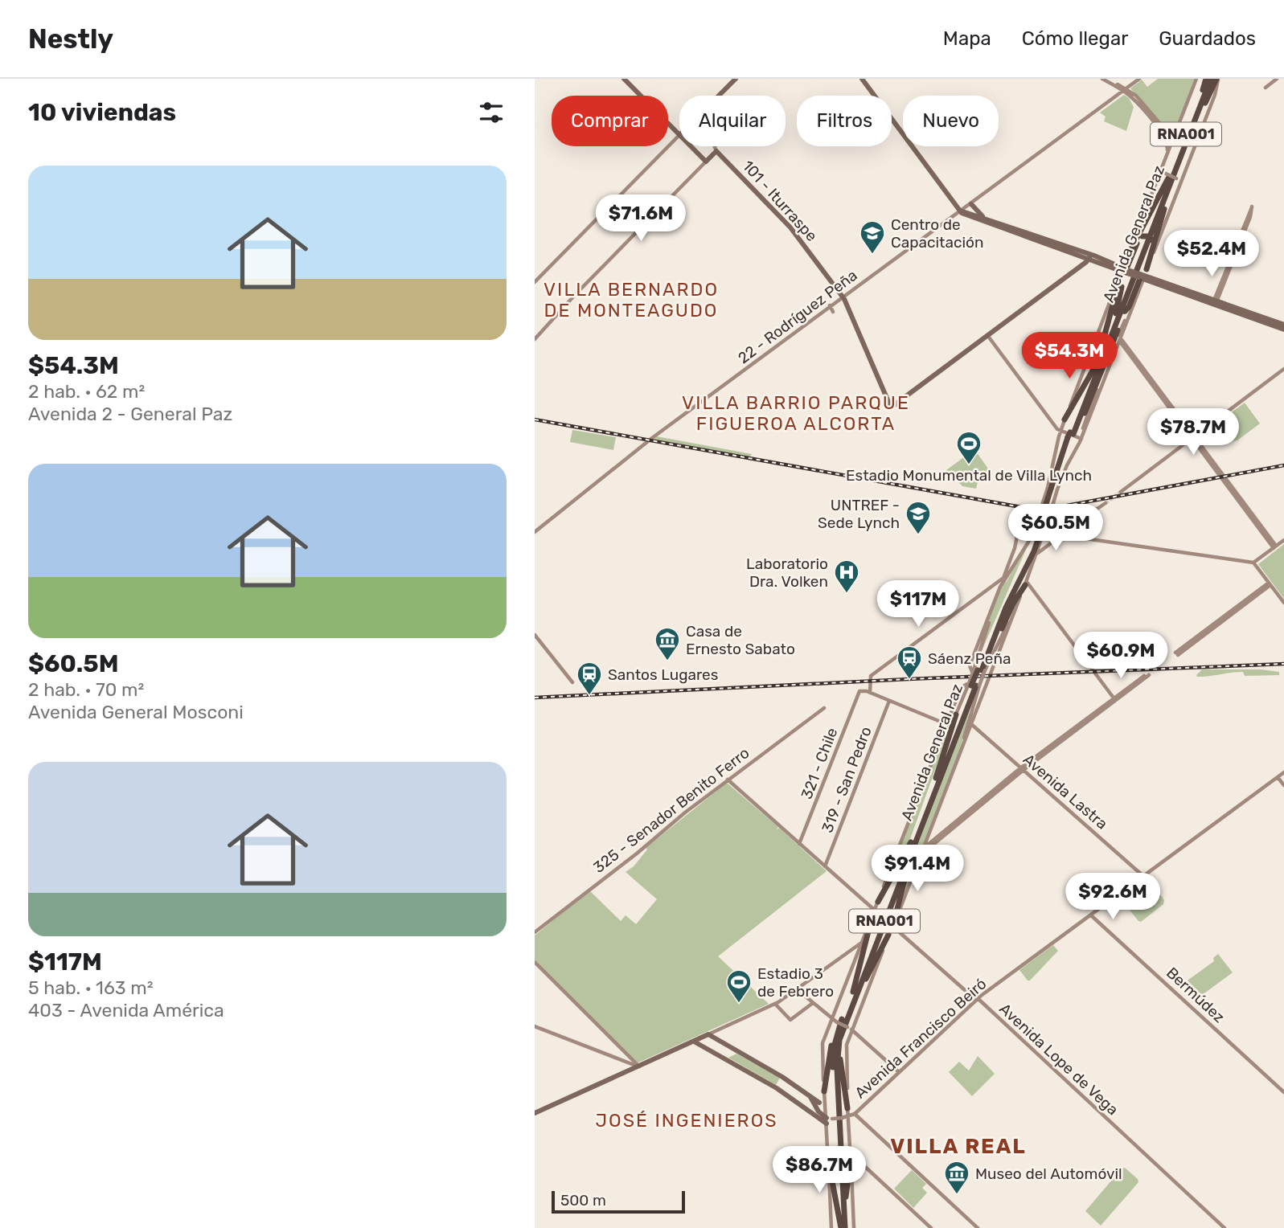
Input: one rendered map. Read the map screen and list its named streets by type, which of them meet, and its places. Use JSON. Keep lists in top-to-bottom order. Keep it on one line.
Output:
{"streets":{"highway":["RNA001","Avenida General Paz"],"main road":["101 - Iturraspe"],"street":["22 - Rodríguez Peña","321 - Chile","319 - San Pedro","Avenida Lastra","325 - Senador Benito Ferro","Bermúdez","Avenida Francisco Beiró","Avenida Lope de Vega"]},"crossings":[["101 - Iturraspe","22 - Rodríguez Peña"],["Avenida General Paz","Avenida Lastra"],["Avenida General Paz","Avenida Francisco Beiró"],["Avenida General Paz","Avenida Lope de Vega"],["321 - Chile","Avenida Lope de Vega"],["319 - San Pedro","Avenida Lope de Vega"],["Avenida Lastra","Avenida Francisco Beiró"],["325 - Senador Benito Ferro","Avenida Lope de Vega"],["Bermúdez","Avenida Francisco Beiró"],["Avenida Francisco Beiró","Avenida Lope de Vega"]],"districts":["VILLA BERNARDO DE MONTEAGUDO","VILLA BARRIO PARQUE FIGUEROA ALCORTA","JOSÉ INGENIEROS","VILLA REAL"],"places":{"school or university":["Centro de Capacitación","UNTREF - Sede Lynch"],"sports":["Estadio Monumental de Villa Lynch","Estadio 3 de Febrero"],"hospital":["Laboratorio Dra. Volken"],"museum":["Casa de Ernesto Sabato","Museo del Automóvil"],"station":["Sáenz Peña","Santos Lugares"]},"scale_bar":"500 m","page":{"header":"Nestly","nav":["Mapa","Cómo llegar","Guardados"],"heading":"10 viviendas","chip":["Comprar","Alquilar","Filtros","Nuevo"],"list":[{"name":"$54.3M","note":"2 hab. · 62 m² · Avenida 2 - General Paz"},{"name":"$60.5M","note":"2 hab. · 70 m² · Avenida General Mosconi"},{"name":"$117M","note":"5 hab. · 163 m² · 403 - Avenida América"}],"price":["$71.6M","$52.4M","$54.3M","$78.7M","$60.5M","$117M","$60.9M","$91.4M","$92.6M","$86.7M"],"scale":"500 m"}}
